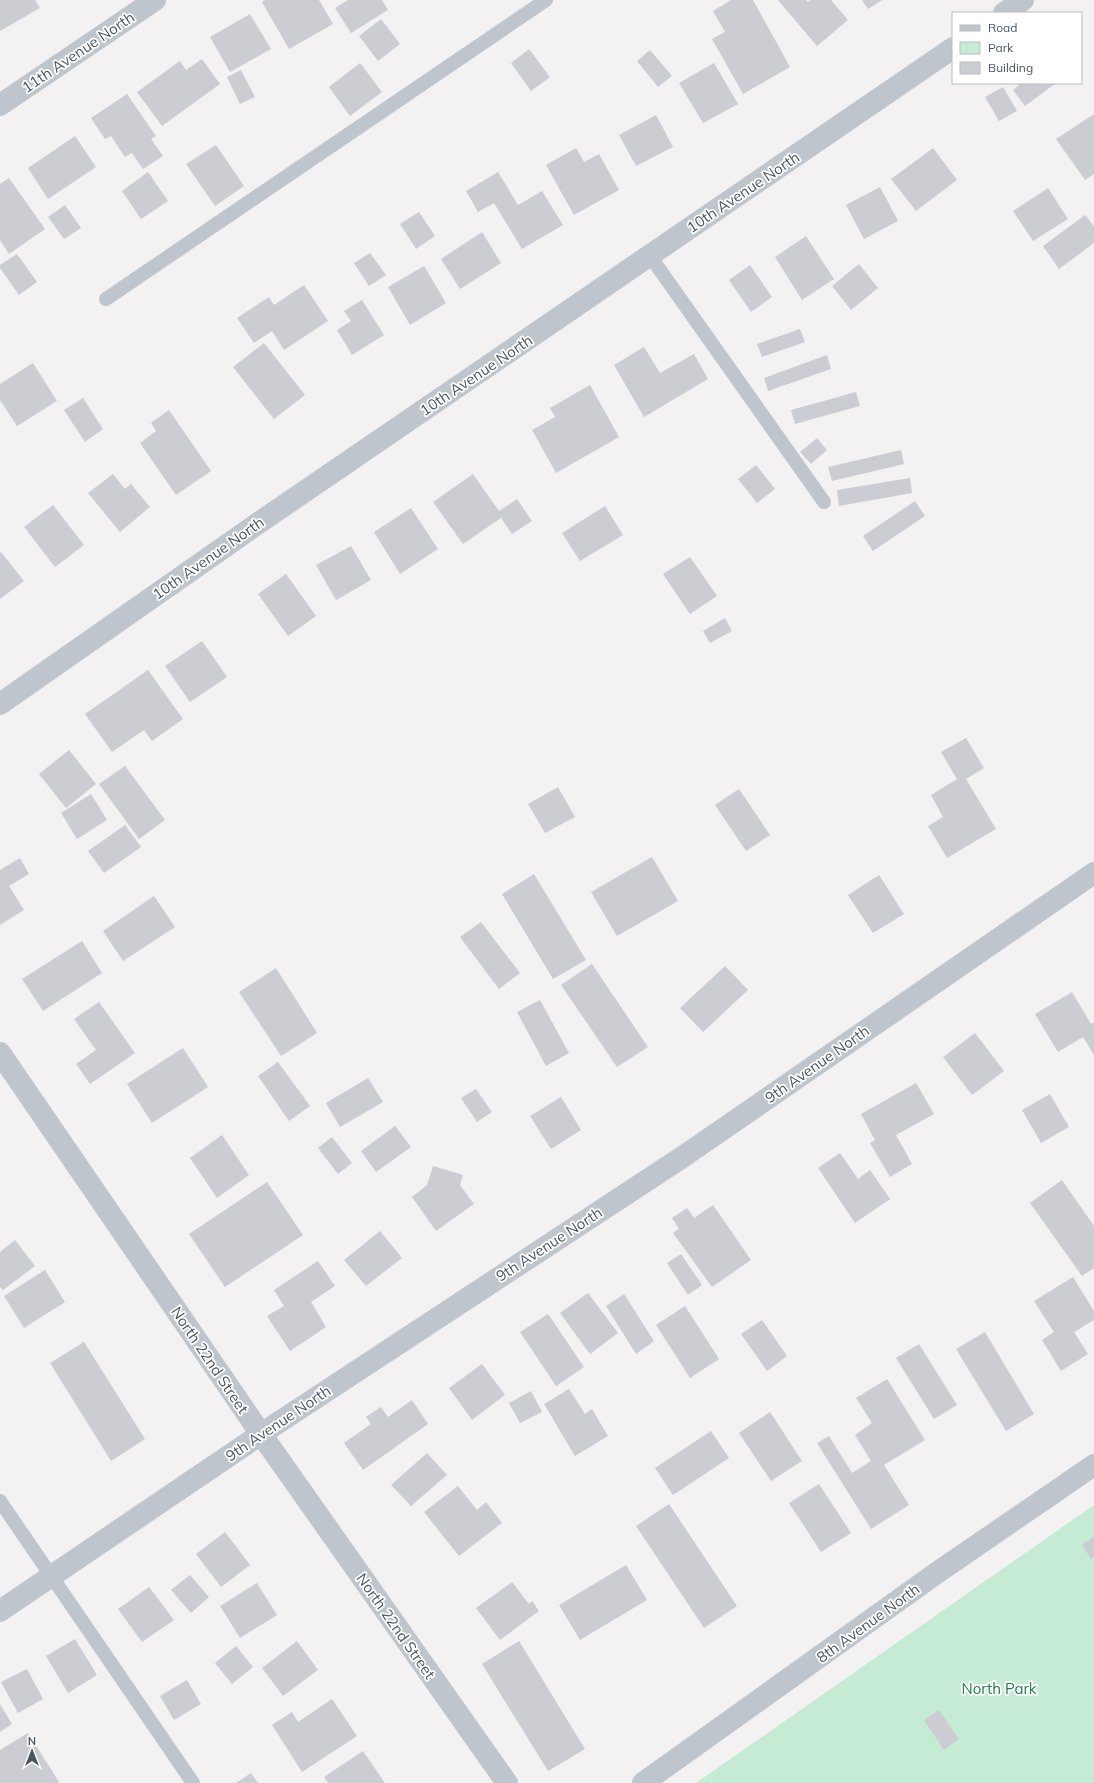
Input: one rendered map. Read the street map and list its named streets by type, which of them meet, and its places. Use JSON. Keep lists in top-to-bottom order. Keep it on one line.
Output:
{"streets":{"street":["11th Avenue North","10th Avenue North","9th Avenue North","North 22nd Street","8th Avenue North"]},"crossings":[["9th Avenue North","North 22nd Street"]],"parks":["North Park"],"legend":["Road","Park","Building"],"north":"top"}
